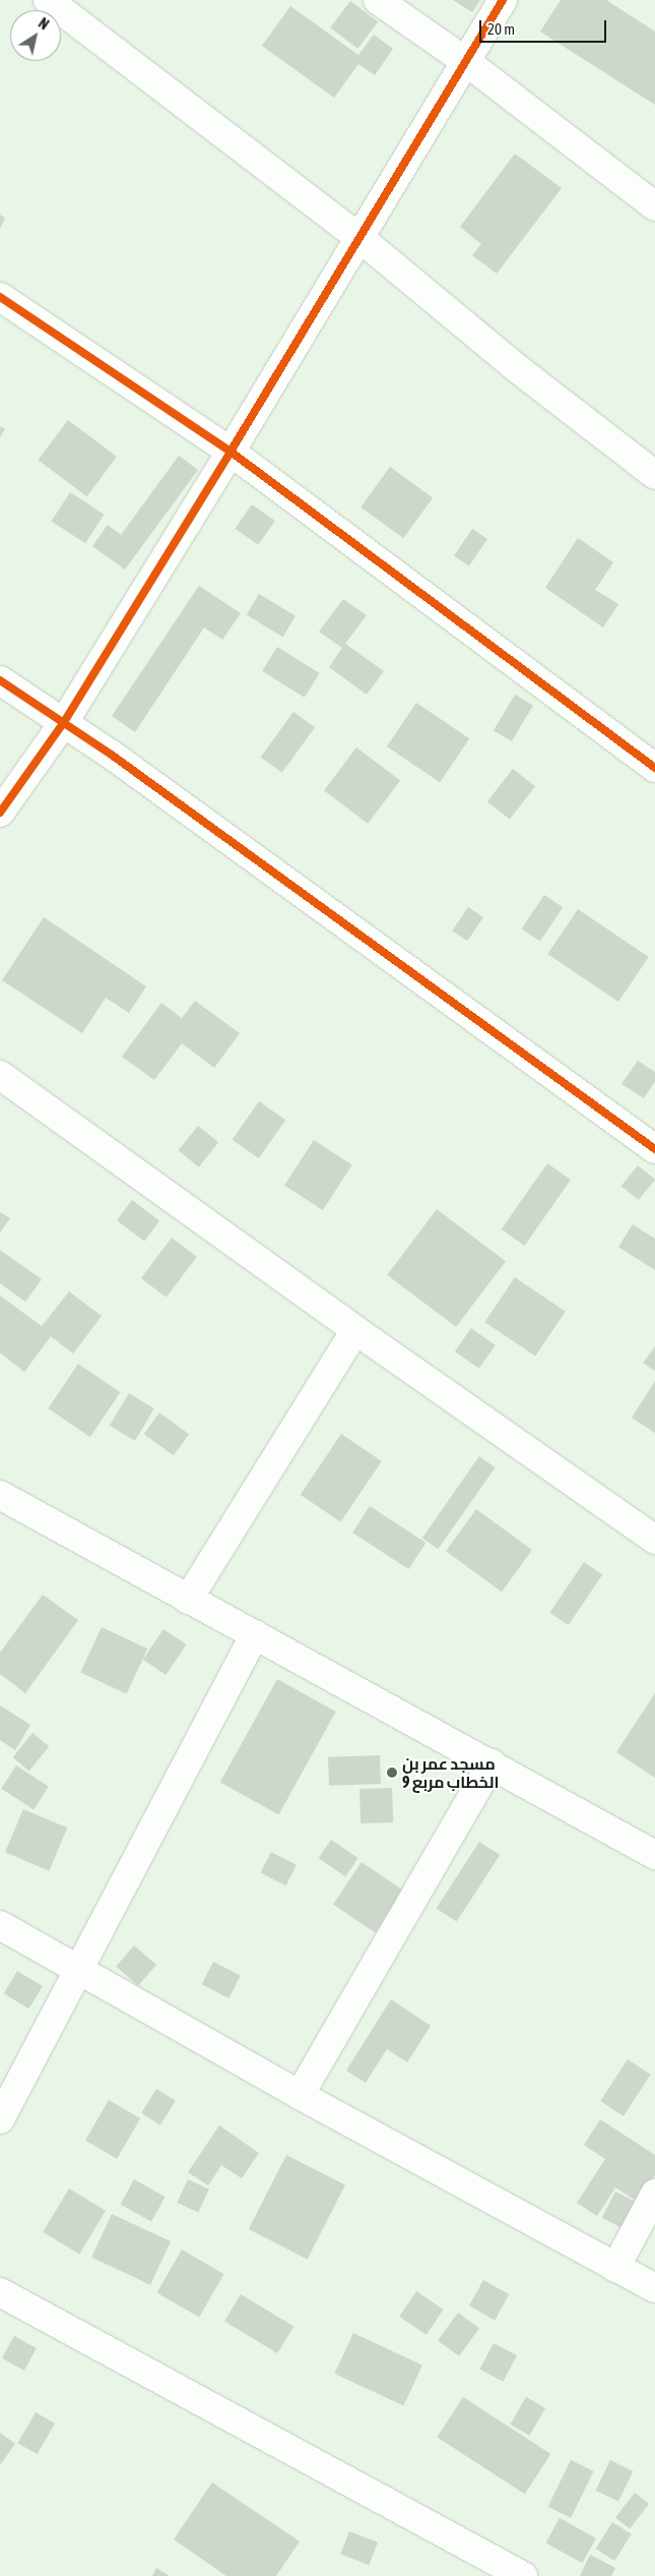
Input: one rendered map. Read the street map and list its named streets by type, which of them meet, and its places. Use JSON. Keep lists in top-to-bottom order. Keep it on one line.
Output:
{"places":["مسجد عمر بن الخطاب مربع 9"],"scale_bar":"20 m","north":"top right"}
